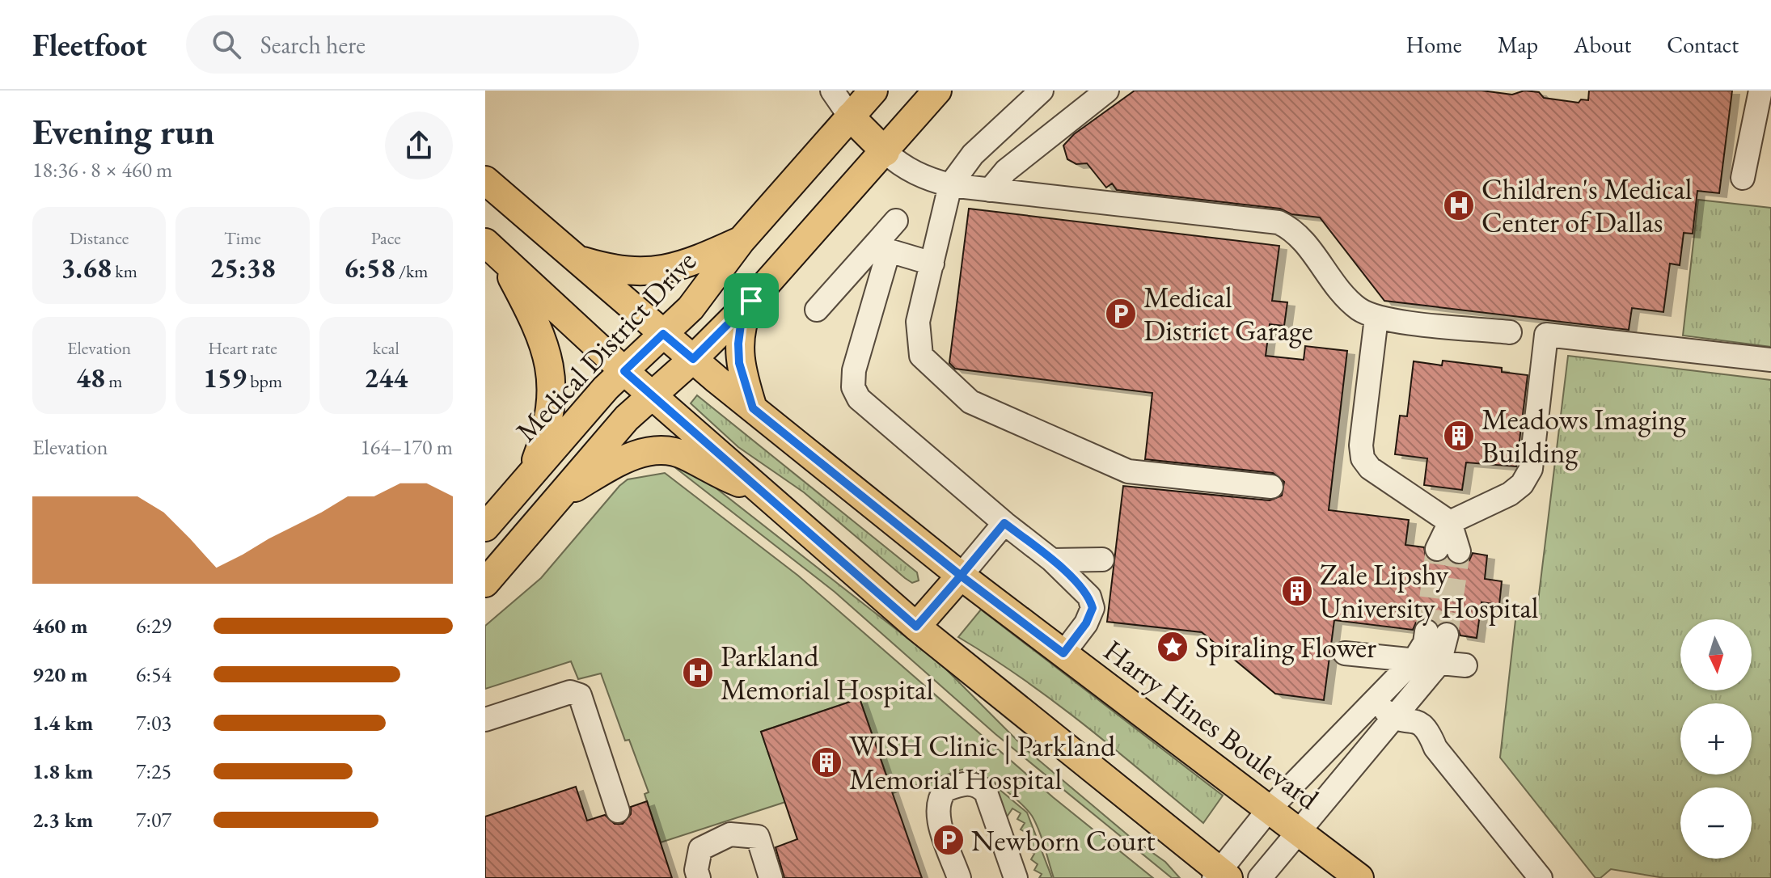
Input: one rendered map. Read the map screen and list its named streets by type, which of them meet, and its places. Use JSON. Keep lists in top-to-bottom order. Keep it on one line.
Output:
{"streets":{"main road":["Medical District Drive","Harry Hines Boulevard"]},"crossings":[["Medical District Drive","Harry Hines Boulevard"]],"places":{"hospital":["Children's Medical Center of Dallas","Parkland Memorial Hospital"],"parking":["Medical District Garage","Newborn Court"],"building":["Meadows Imaging Building","Zale Lipshy University Hospital","WISH Clinic | Parkland Memorial Hospital"],"place":["Spiraling Flower"]},"north":"bottom","page":{"header":"Fleetfoot","search":"Search here","nav":["Home","Map","About","Contact"],"heading":["Evening run","18:36 · 8 × 460 m"],"stats":[["Distance","3.68 km"],["Time","25:38"],["Pace","6:58 /km"],["Elevation","48 m"],["Heart rate","159 bpm"],["kcal","244"]],"chart":["Elevation","164–170 m"],"list":[{"name":"460 m","note":"6:29"},{"name":"920 m","note":"6:54"},{"name":"1.4 km","note":"7:03"},{"name":"1.8 km","note":"7:25"},{"name":"2.3 km","note":"7:07"}],"map_buttons":["+","−"]}}
